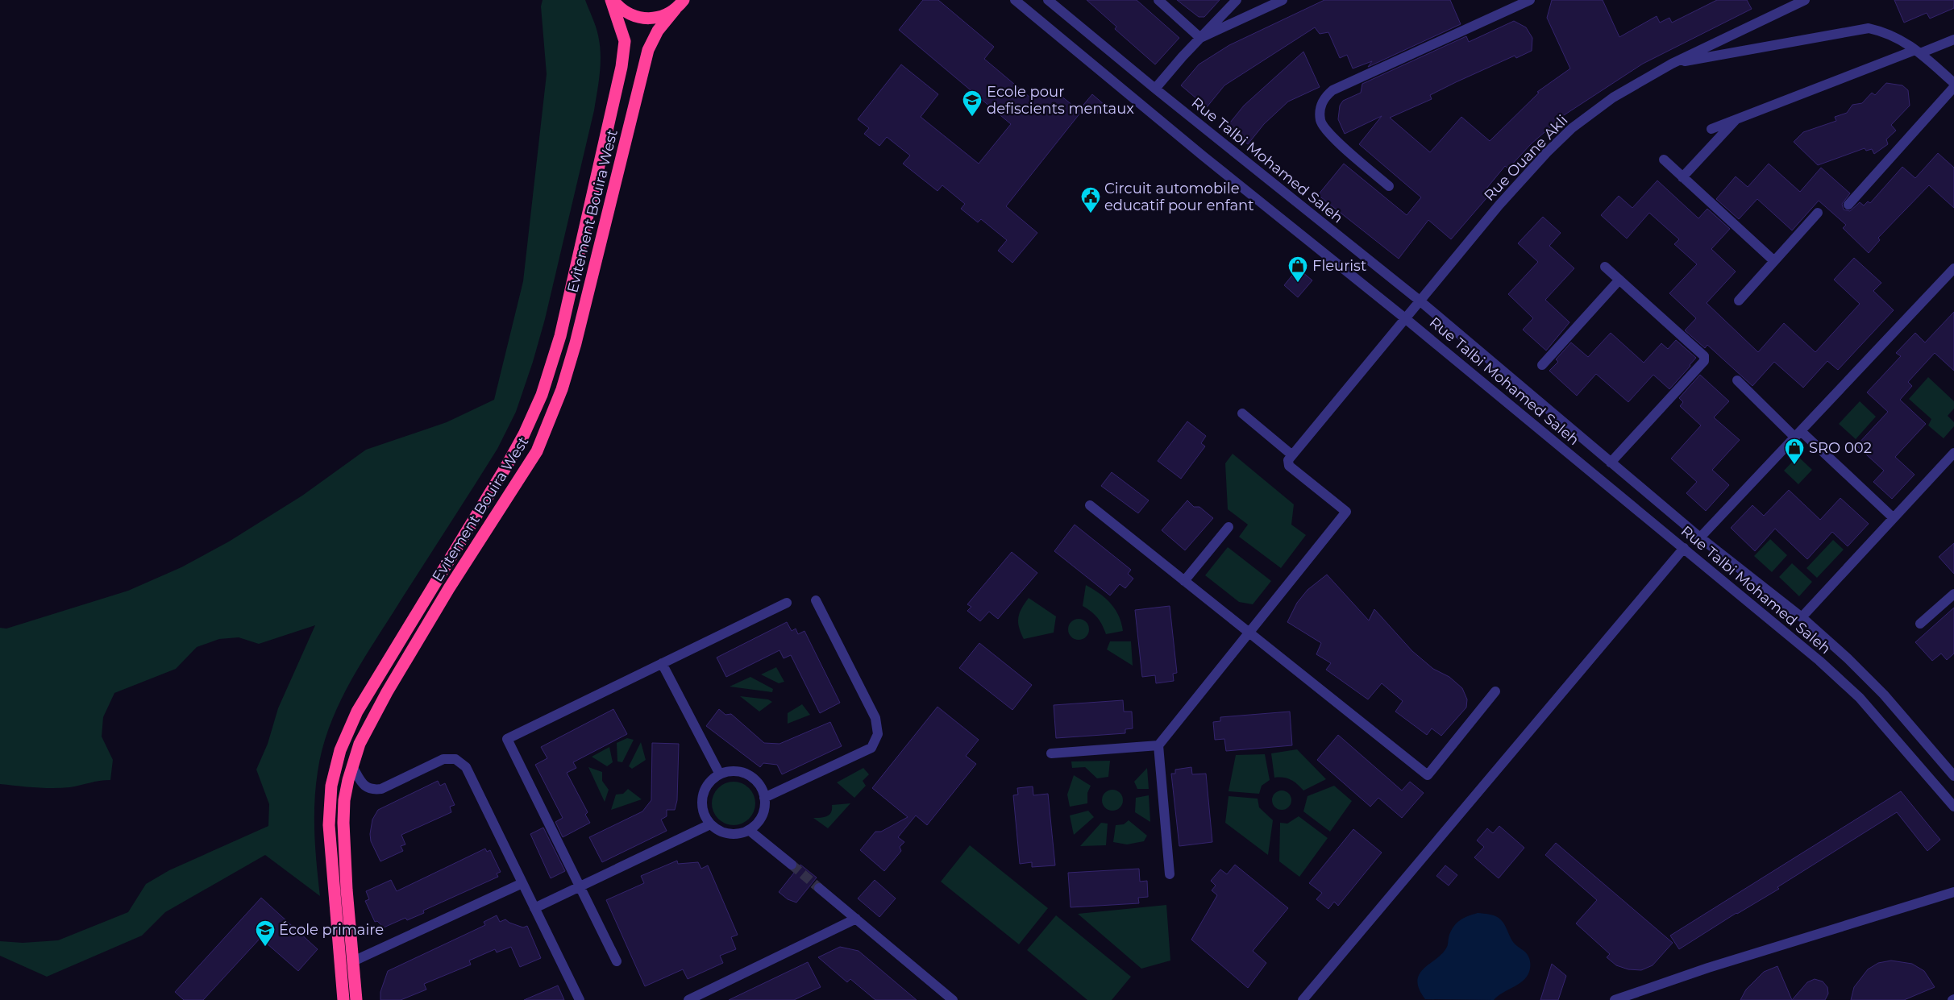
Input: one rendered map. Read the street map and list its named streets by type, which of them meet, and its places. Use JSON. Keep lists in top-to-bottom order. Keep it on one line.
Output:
{"streets":{"highway":["Evitement Bouira West"],"street":["Rue Ouane Akli","Rue Talbi Mohamed Saleh"]},"crossings":[["Rue Ouane Akli","Rue Talbi Mohamed Saleh"]],"places":{"school or university":["Ecole pour defiscients mentaux","École primaire"],"public building":["Circuit automobile educatif pour enfant"],"shop":["Fleurist","SRO 002"]}}
